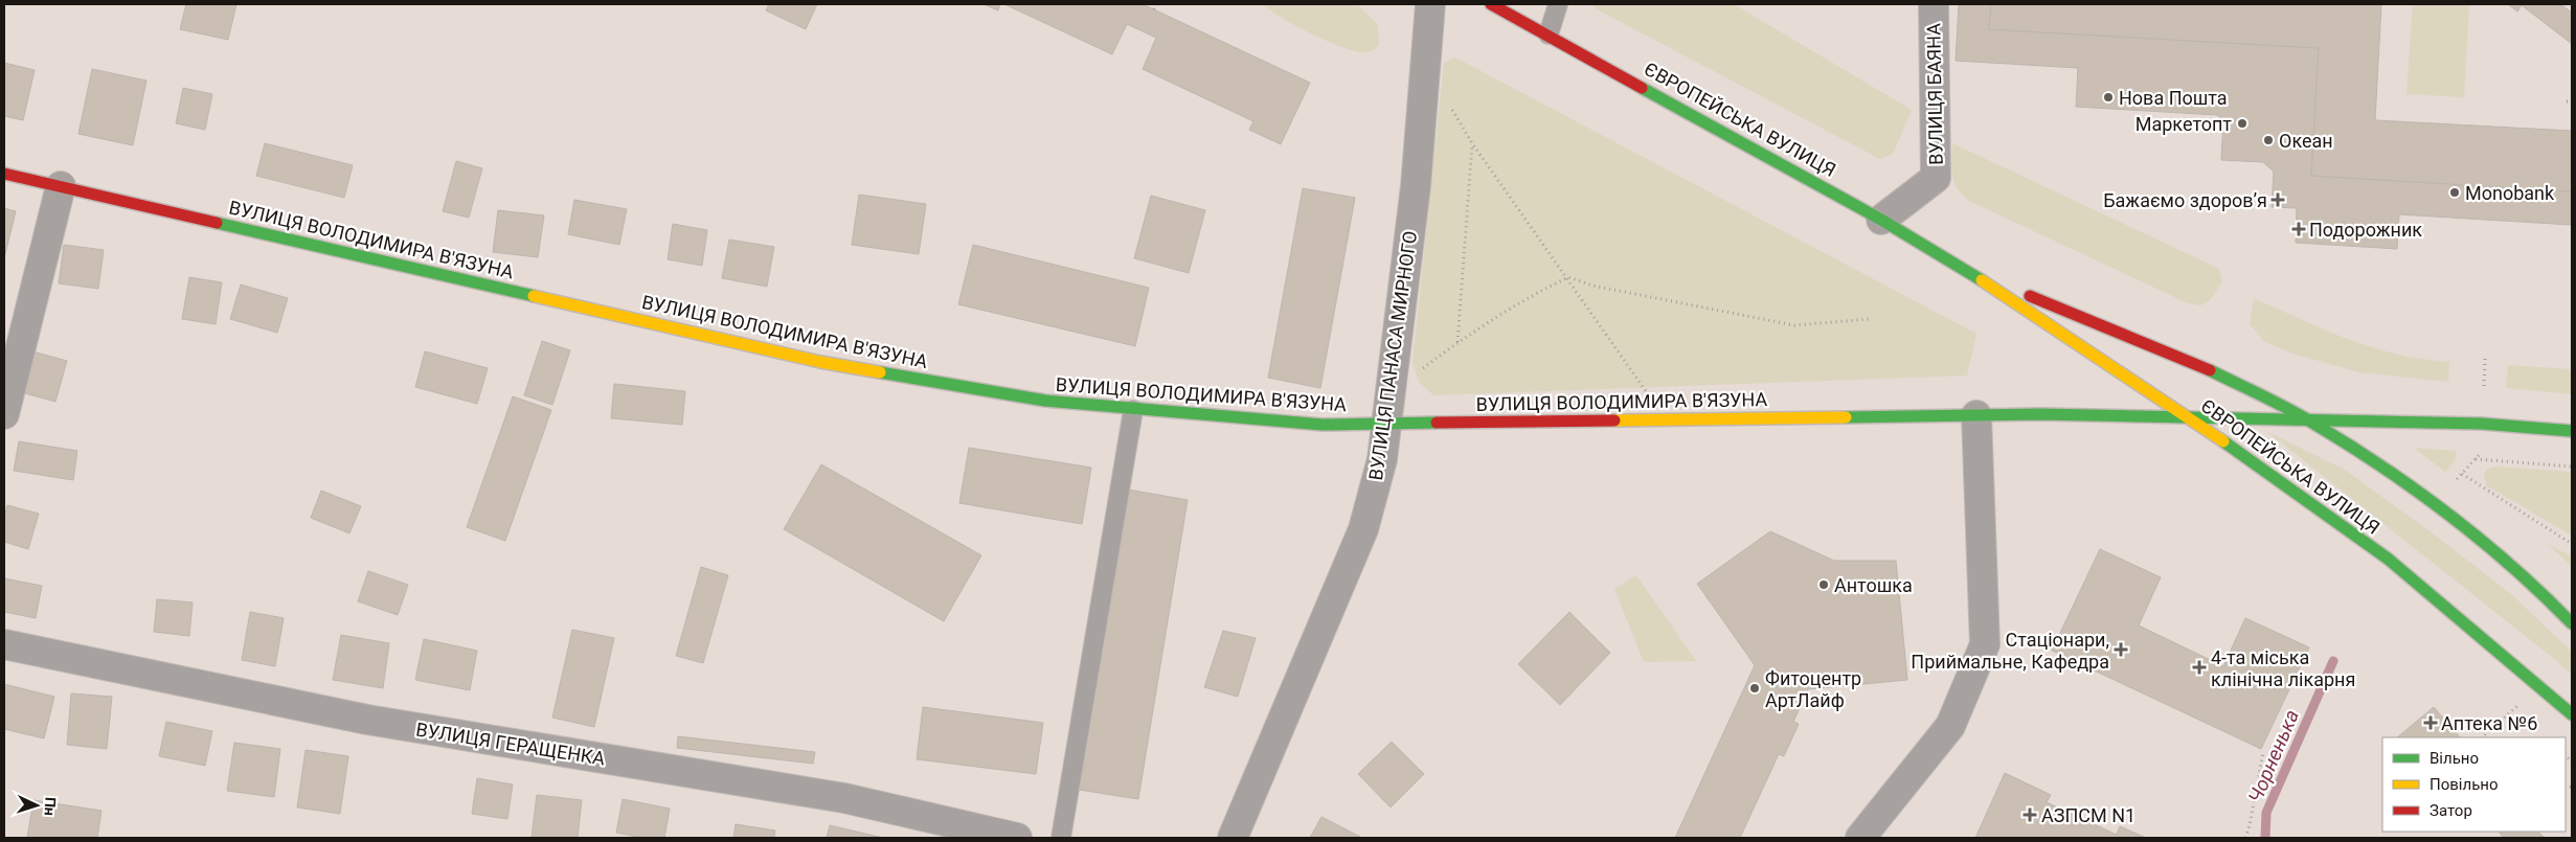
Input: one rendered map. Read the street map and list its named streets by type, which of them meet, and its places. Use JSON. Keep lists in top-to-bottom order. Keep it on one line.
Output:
{"streets":{"main road":["ЄВРОПЕЙСЬКА ВУЛИЦЯ","ВУЛИЦЯ ВОЛОДИМИРА В'ЯЗУНА"],"street":["ВУЛИЦЯ БАЯНА","ВУЛИЦЯ ПАНАСА МИРНОГО","ВУЛИЦЯ ГЕРАЩЕНКА"]},"crossings":[["ВУЛИЦЯ БАЯНА","ЄВРОПЕЙСЬКА ВУЛИЦЯ"],["ЄВРОПЕЙСЬКА ВУЛИЦЯ","ВУЛИЦЯ ВОЛОДИМИРА В'ЯЗУНА"],["ВУЛИЦЯ ВОЛОДИМИРА В'ЯЗУНА","ВУЛИЦЯ ПАНАСА МИРНОГО"]],"water":["Чорненька"],"places":{"other":["Нова Пошта","Маркетопт","Океан","Monobank","Антошка","Фитоцентр АртЛайф"],"health":["Бажаємо здоровʼя","Подорожник","Стаціонари, Приймальне, Кафедра","4-та міська клінічна лікарня","Аптека №6","АЗПСМ N1"]},"legend":["Вільно","Повільно","Затор"],"north":"right"}
